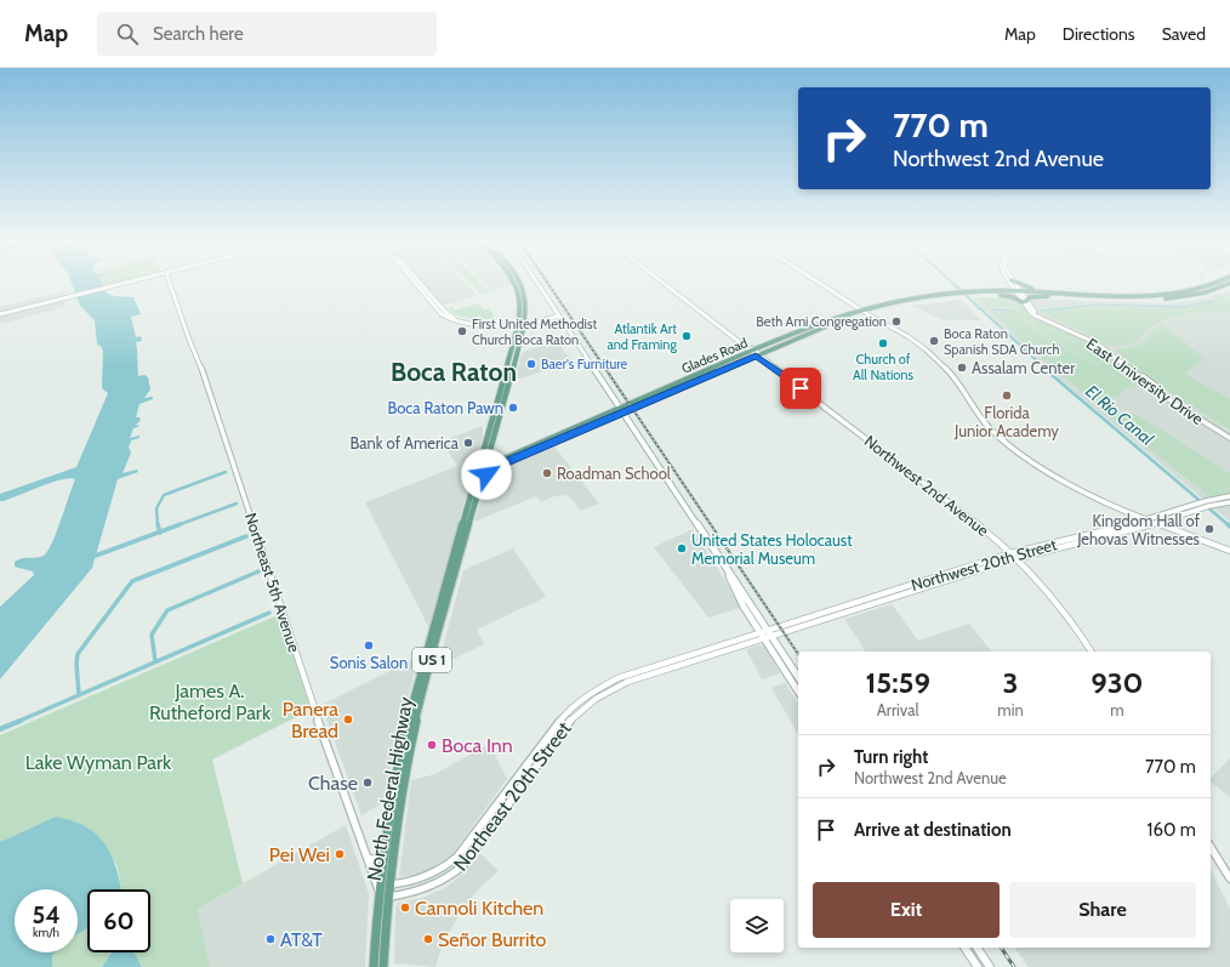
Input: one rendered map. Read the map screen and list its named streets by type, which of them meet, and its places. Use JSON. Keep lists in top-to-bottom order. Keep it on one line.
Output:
{"streets":{"main road":["Glades Road","US 1","North Federal Highway"],"street":["East University Drive","Northwest 2nd Avenue","Northwest 20th Street","Northeast 5th Avenue","Northeast 20th Street"]},"crossings":[["Glades Road","East University Drive"],["Glades Road","Northwest 2nd Avenue"],["Glades Road","US 1"],["Glades Road","North Federal Highway"],["Northwest 2nd Avenue","Northwest 20th Street"],["Northwest 20th Street","Northeast 20th Street"],["Northeast 5th Avenue","North Federal Highway"],["Northeast 5th Avenue","Northeast 20th Street"],["US 1","North Federal Highway"],["North Federal Highway","Northeast 20th Street"]],"districts":["Boca Raton"],"water":["El Rio Canal"],"parks":["James A. Rutheford Park","Lake Wyman Park"],"places":["Beth Ami Congregation","First United Methodist Church Boca Raton","Atlantik Art and Framing","Boca Raton Spanish SDA Church","Church of All Nations","Baer's Furniture","Assalam Center","Florida Junior Academy","Boca Raton Pawn","Bank of America","Roadman School","Kingdom Hall of Jehovas Witnesses","United States Holocaust Memorial Museum","Sonis Salon","Panera Bread","Boca Inn","Chase","Pei Wei","Cannoli Kitchen","AT&T","Señor Burrito"],"page":{"header":"Map","search":"Search here","nav":["Map","Directions","Saved"],"turn":["770 m","Northwest 2nd Avenue"],"eta":["15:59","Arrival","3","min","930","m"],"list":[{"name":"Turn right","note":"Northwest 2nd Avenue","value":"770 m"},{"name":"Arrive at destination","value":"160 m"}],"buttons":["Exit","Share"],"speed":"54 km/h","limit":"60"}}
